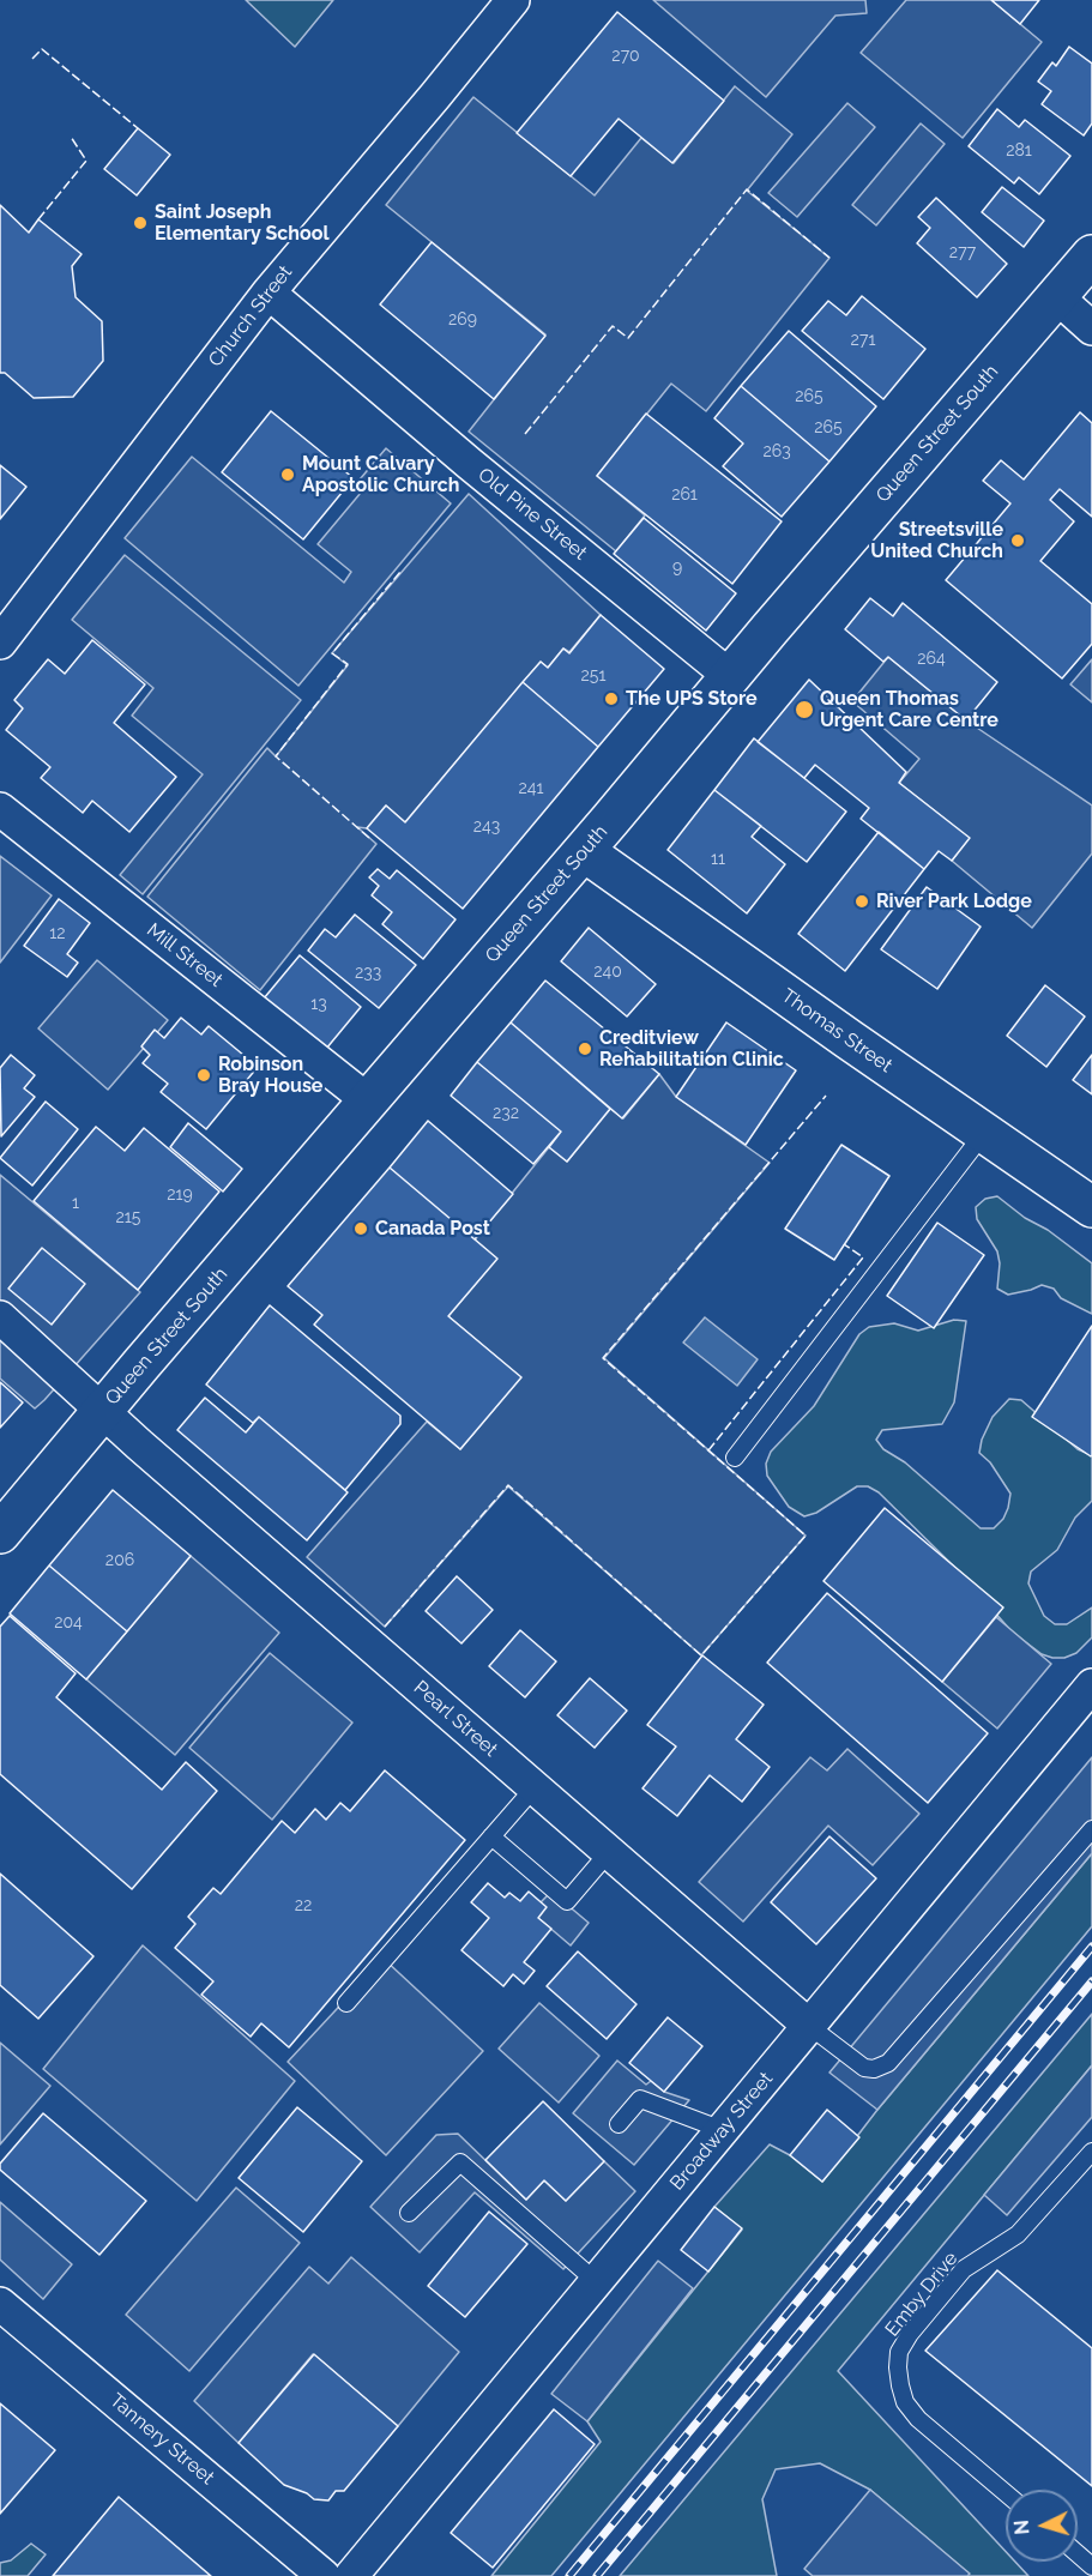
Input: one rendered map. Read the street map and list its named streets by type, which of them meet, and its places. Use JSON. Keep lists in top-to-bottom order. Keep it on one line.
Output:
{"streets":{"main road":["Queen Street South","Thomas Street"],"street":["Church Street","Old Pine Street","Mill Street","Pearl Street","Broadway Street","Tannery Street"],"lane":["Emby Drive"]},"crossings":[["Church Street","Old Pine Street"],["Queen Street South","Old Pine Street"],["Queen Street South","Mill Street"],["Queen Street South","Thomas Street"],["Queen Street South","Pearl Street"],["Pearl Street","Broadway Street"]],"places":["Saint Joseph Elementary School","Mount Calvary Apostolic Church","Streetsville United Church","The UPS Store","Queen Thomas Urgent Care Centre","River Park Lodge","Creditview Rehabilitation Clinic","Robinson Bray House","Canada Post"],"house_numbers":["270","281","277","269","271","265","265","263","261","9","264","251","241","243","11","12","240","233","13","232","219","1","215","206","204","22"],"north":"left"}
